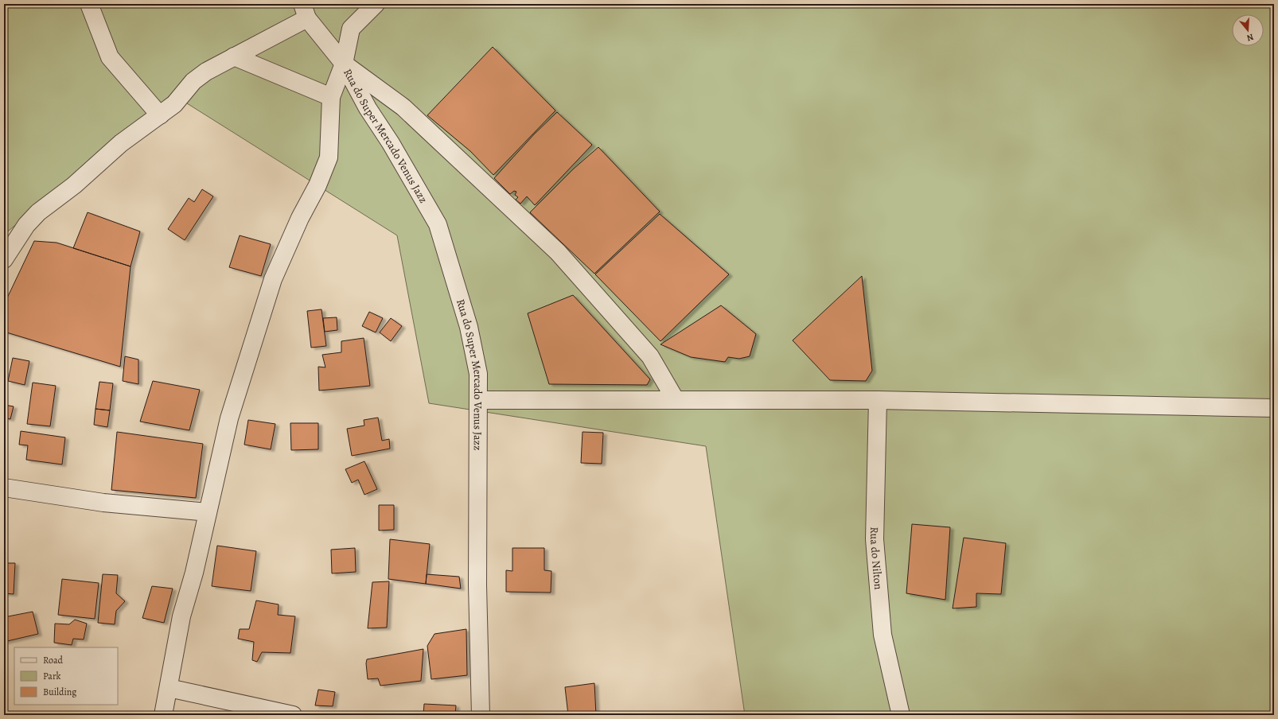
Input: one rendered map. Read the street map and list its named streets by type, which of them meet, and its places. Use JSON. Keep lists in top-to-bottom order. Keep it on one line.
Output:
{"streets":{"street":["Rua do Super Mercado Venus Jazz","Rua do Nilton"]},"legend":["Road","Park","Building"],"north":"bottom"}
